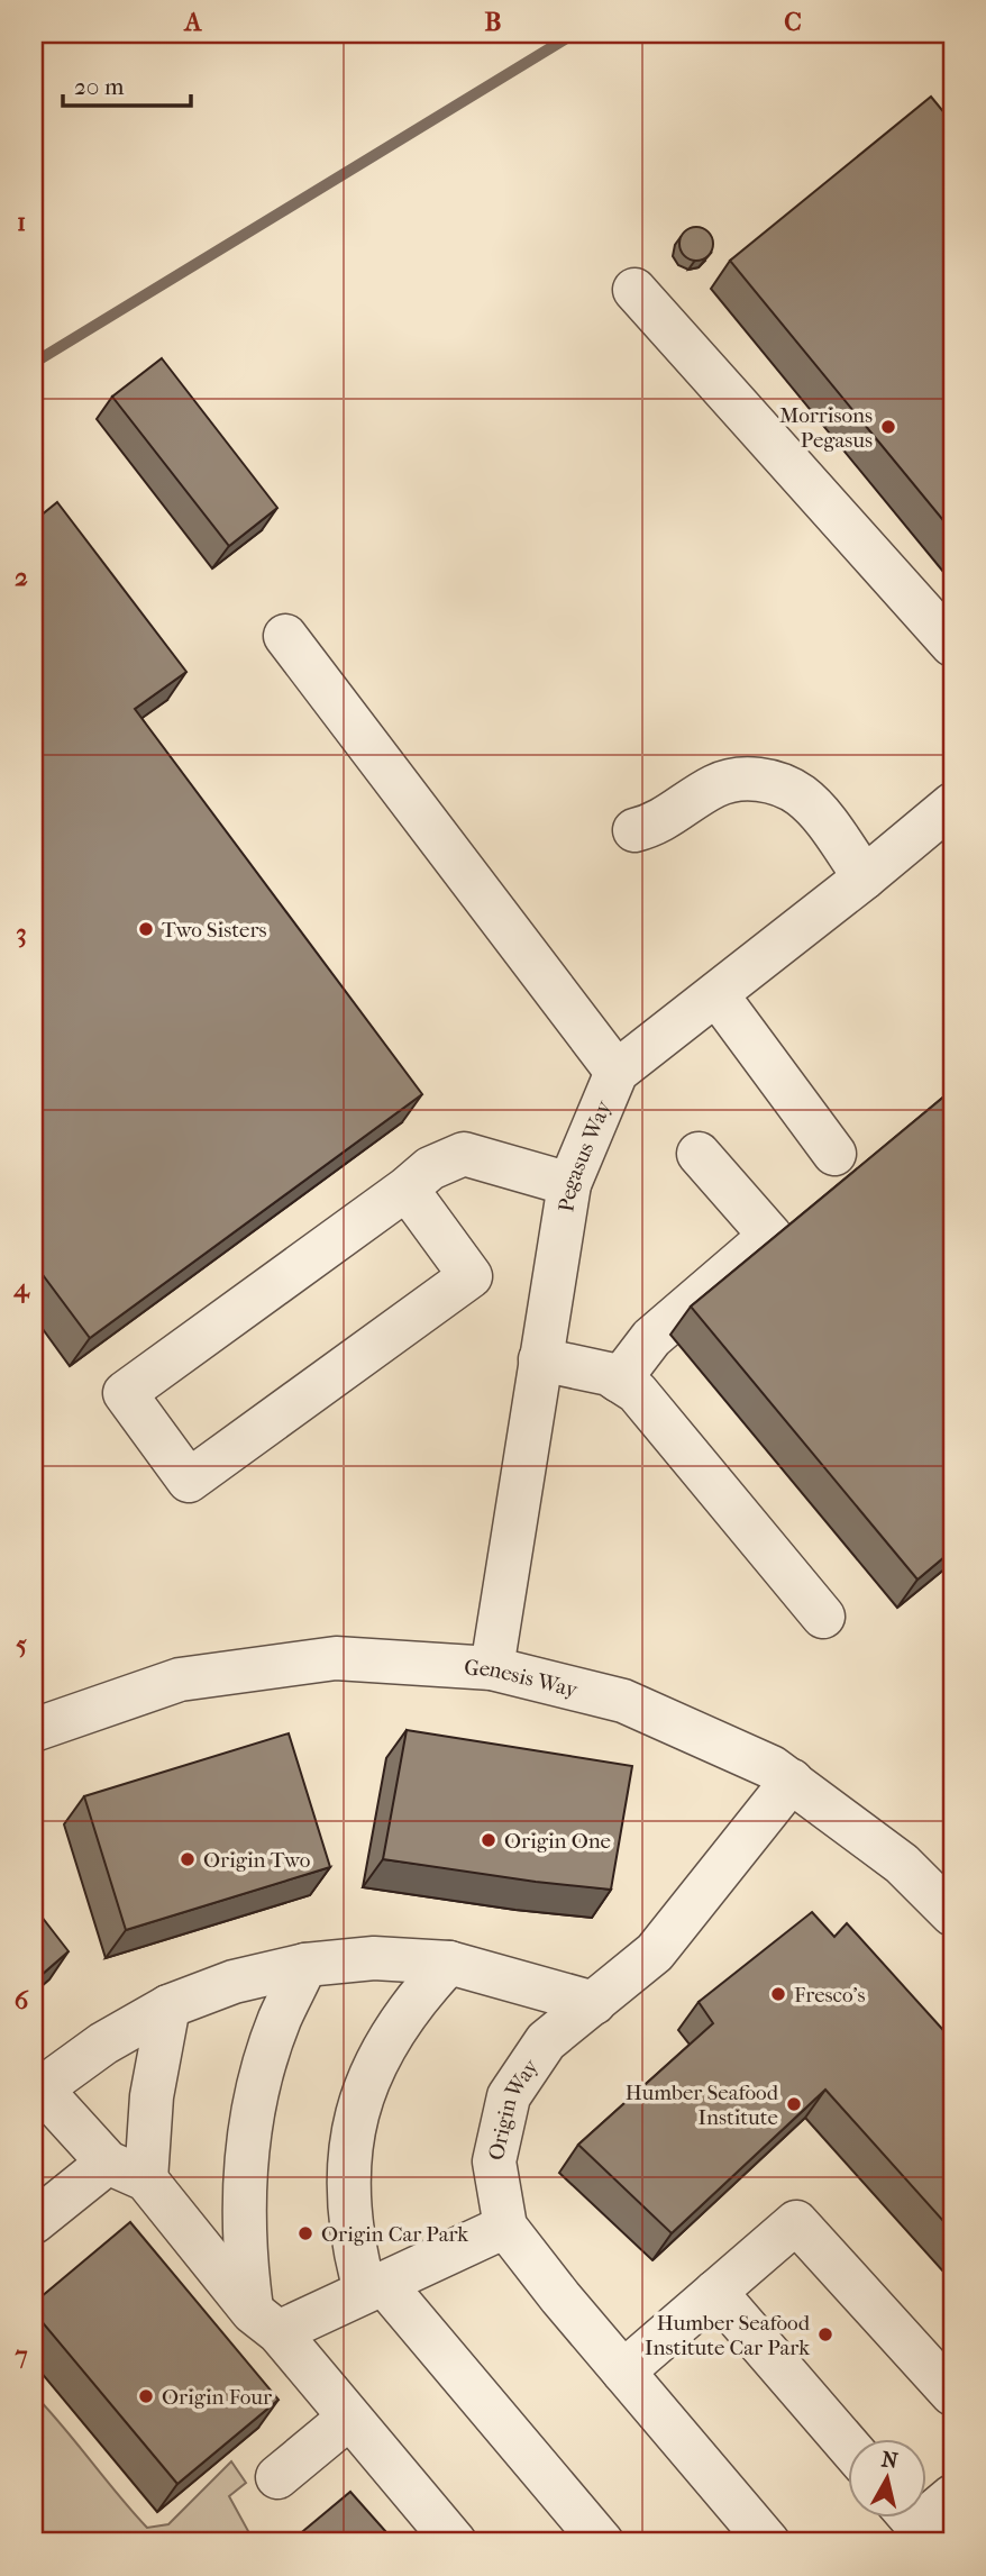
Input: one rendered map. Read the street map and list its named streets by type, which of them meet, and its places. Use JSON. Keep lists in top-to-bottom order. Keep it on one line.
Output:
{"streets":{"street":["Pegasus Way","Genesis Way","Origin Way"]},"crossings":[["Pegasus Way","Genesis Way"],["Genesis Way","Origin Way"]],"places":["Morrisons Pegasus","Two Sisters","Origin One","Origin Two","Fresco's","Humber Seafood Institute","Origin Car Park","Humber Seafood Institute Car Park","Origin Four"],"scale_bar":"20 m","north":"top","grid":{"columns":["A","B","C"],"rows":["1","2","3","4","5","6","7"]}}
